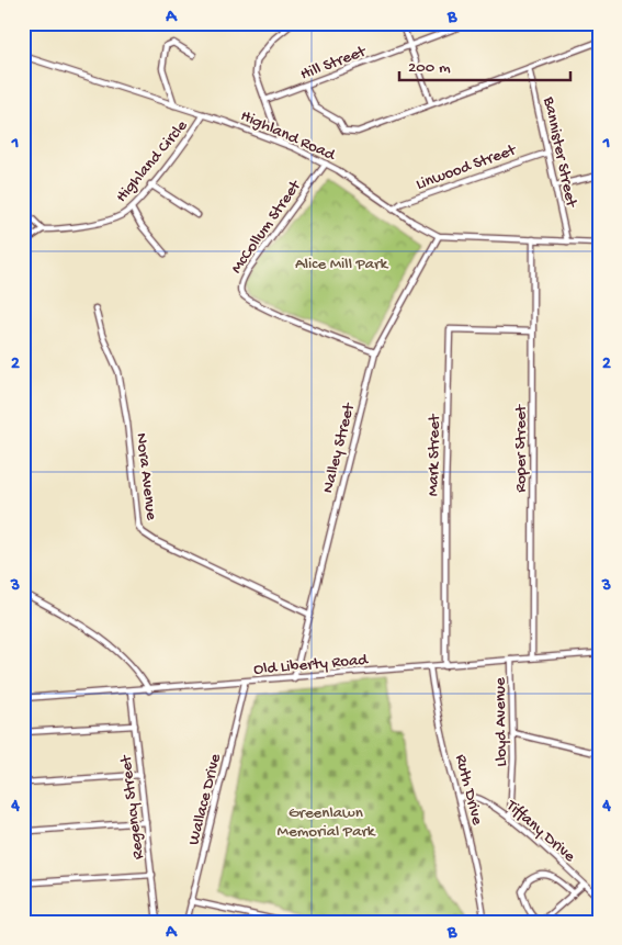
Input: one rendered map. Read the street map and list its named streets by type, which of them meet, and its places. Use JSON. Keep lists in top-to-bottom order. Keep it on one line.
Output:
{"streets":{"street":["Hill Street","Highland Road","Bannister Street","Highland Circle","Linwood Street","McCollum Street","Nalley Street","Roper Street","Mark Street","Nora Avenue","Old Liberty Road","Lloyd Avenue","Ruth Drive","Wallace Drive","Regency Street","Tiffany Drive"]},"crossings":[["Highland Road","Bannister Street"],["Highland Road","Highland Circle"],["Highland Road","Linwood Street"],["Highland Road","McCollum Street"],["Highland Road","Nalley Street"],["Highland Road","Roper Street"],["Bannister Street","Linwood Street"],["McCollum Street","Nalley Street"],["Nalley Street","Nora Avenue"],["Nalley Street","Old Liberty Road"],["Roper Street","Mark Street"],["Roper Street","Old Liberty Road"],["Mark Street","Old Liberty Road"],["Old Liberty Road","Lloyd Avenue"],["Old Liberty Road","Ruth Drive"],["Old Liberty Road","Wallace Drive"],["Old Liberty Road","Regency Street"],["Lloyd Avenue","Tiffany Drive"],["Ruth Drive","Tiffany Drive"]],"parks":["Alice Mill Park","Greenlawn Memorial Park"],"scale_bar":"200 m","grid":{"columns":["A","B"],"rows":["1","2","3","4"]}}
